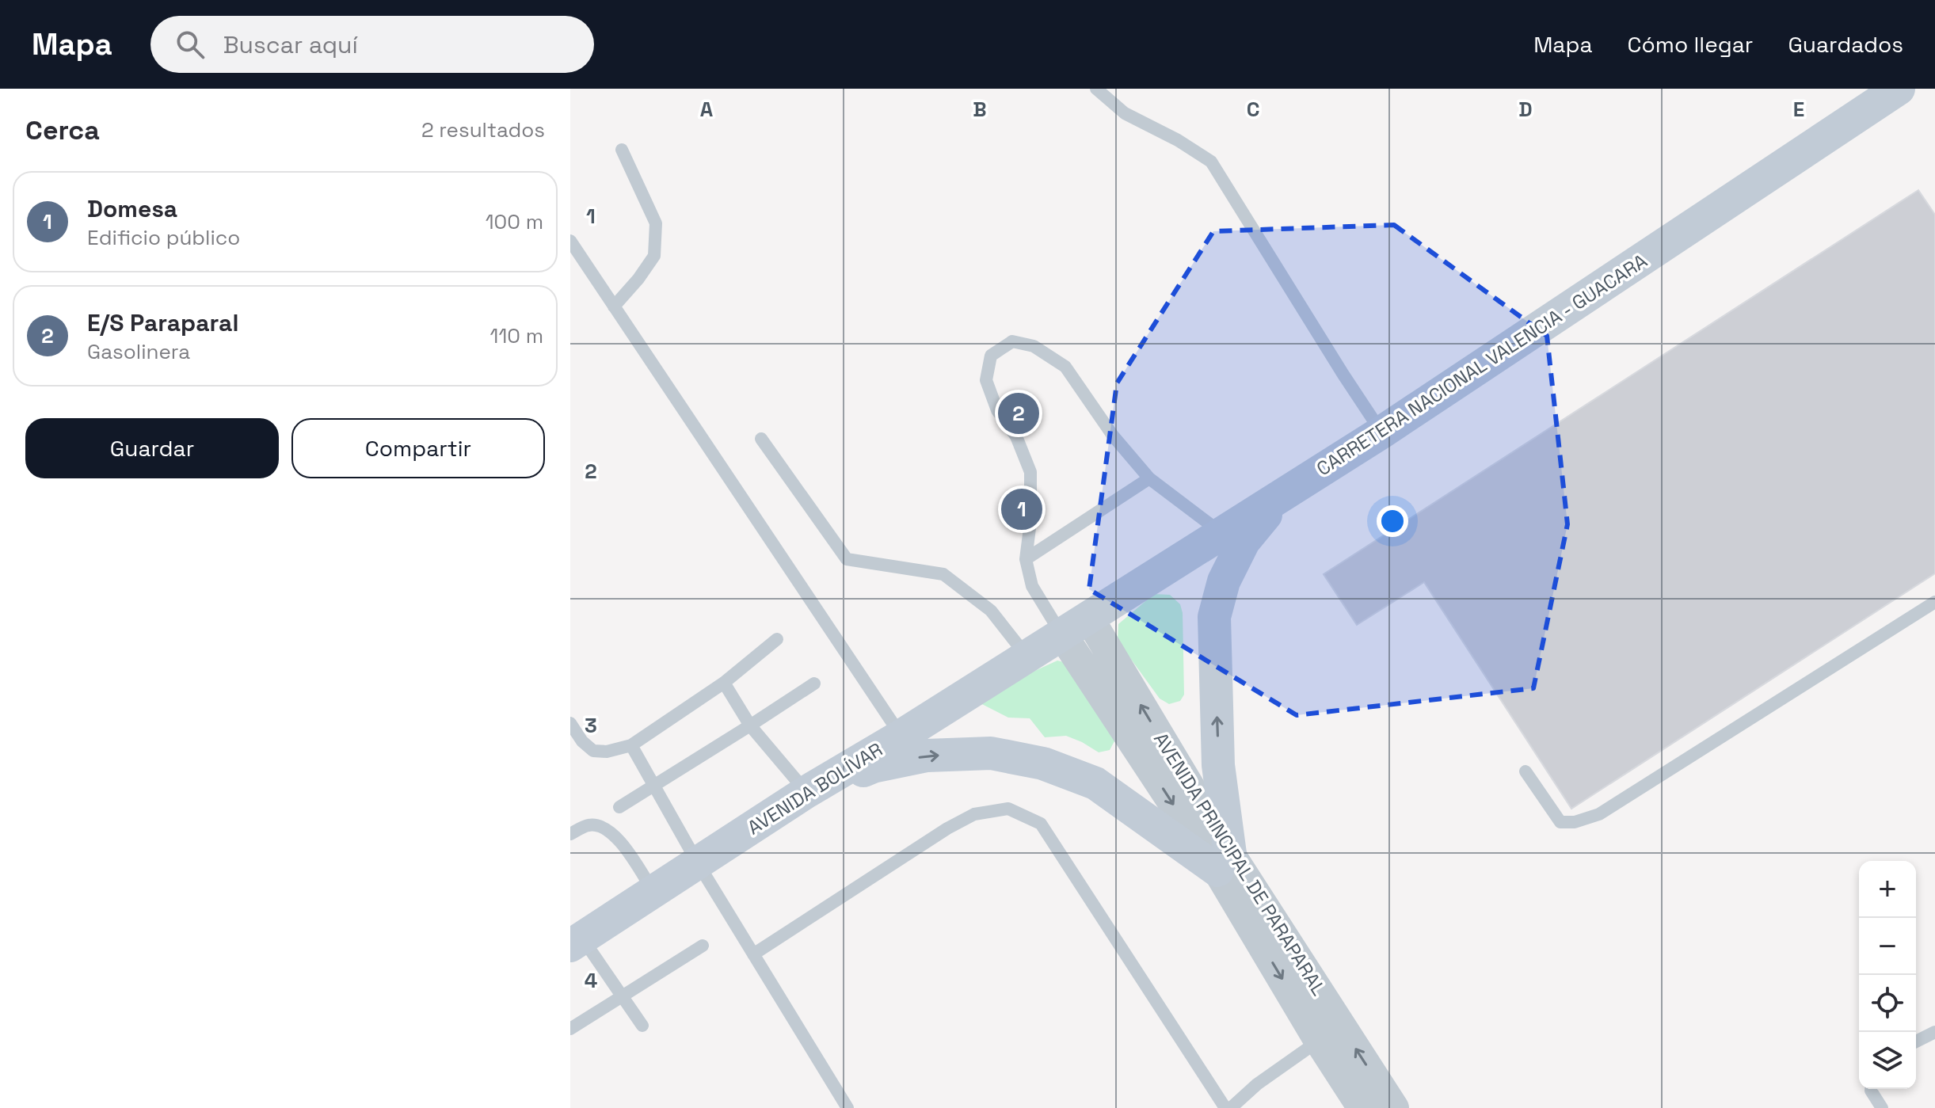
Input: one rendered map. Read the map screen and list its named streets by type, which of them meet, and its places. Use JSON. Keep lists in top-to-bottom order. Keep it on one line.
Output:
{"streets":{"main road":["CARRETERA NACIONAL VALENCIA - GUACARA","AVENIDA BOLÍVAR"],"street":["AVENIDA PRINCIPAL DE PARAPARAL"]},"crossings":[["CARRETERA NACIONAL VALENCIA - GUACARA","AVENIDA BOLÍVAR"],["CARRETERA NACIONAL VALENCIA - GUACARA","AVENIDA PRINCIPAL DE PARAPARAL"],["AVENIDA BOLÍVAR","AVENIDA PRINCIPAL DE PARAPARAL"]],"page":{"header":"Mapa","search":"Buscar aquí","nav":["Mapa","Cómo llegar","Guardados"],"heading":["Cerca","2 resultados"],"list":[{"mark":"1","name":"Domesa","note":"Edificio público","value":"100 m"},{"mark":"2","name":"E/S Paraparal","note":"Gasolinera","value":"110 m"}],"pins":["2","1"],"buttons":["Guardar","Compartir"],"map_buttons":["+","−"]},"grid":{"columns":["A","B","C","D","E"],"rows":["1","2","3","4"]}}
